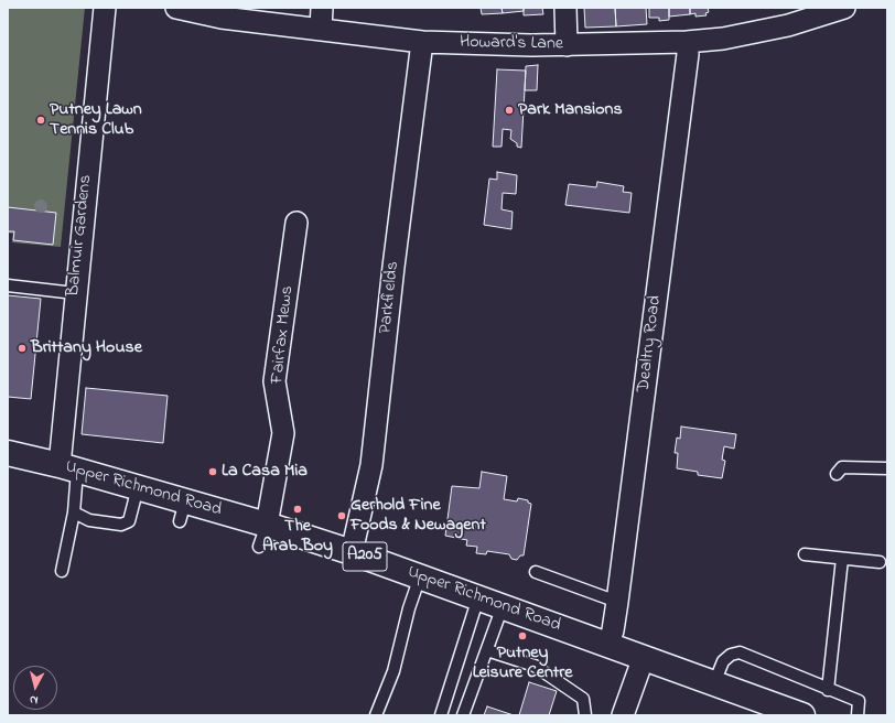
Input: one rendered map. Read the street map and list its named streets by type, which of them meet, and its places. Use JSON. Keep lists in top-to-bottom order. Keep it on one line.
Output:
{"streets":{"highway":["Upper Richmond Road","A205"],"street":["Howard's Lane","Balmuir Gardens","Parkfields","Fairfax Mews","Dealtry Road"]},"crossings":[["Howard's Lane","Parkfields"],["Howard's Lane","Dealtry Road"],["Balmuir Gardens","Upper Richmond Road"],["Parkfields","Upper Richmond Road"],["Fairfax Mews","Upper Richmond Road"],["Dealtry Road","Upper Richmond Road"]],"places":["Park Mansions","Putney Lawn Tennis Club","Brittany House","La Casa Mia","The Arab Boy","Gerhold Fine Foods & Newagent","Putney Leisure Centre"],"north":"bottom"}
